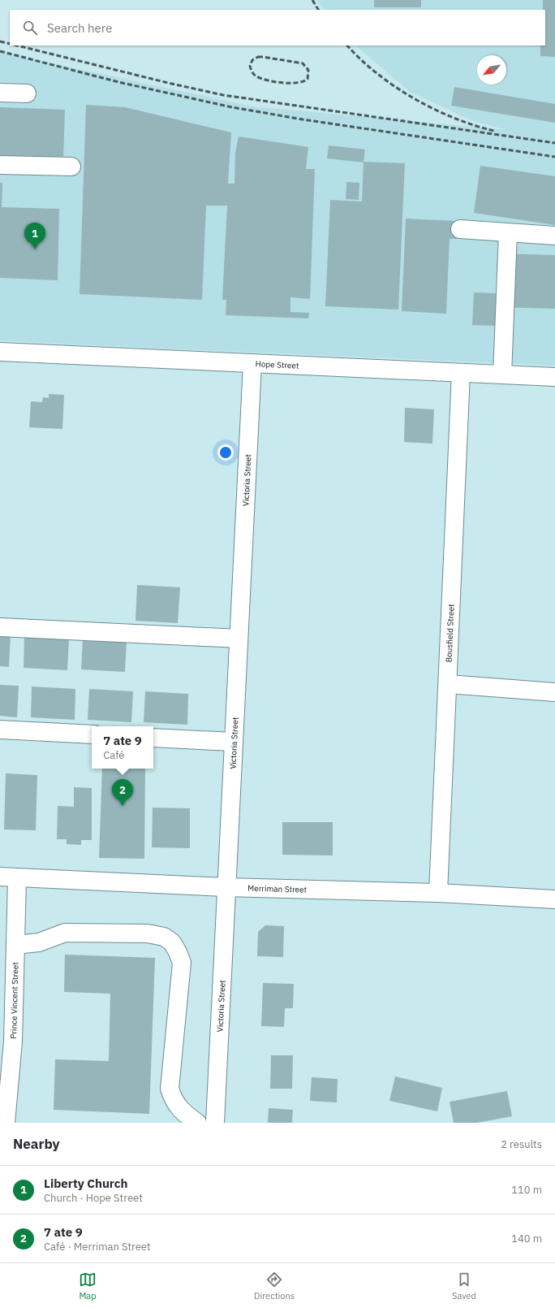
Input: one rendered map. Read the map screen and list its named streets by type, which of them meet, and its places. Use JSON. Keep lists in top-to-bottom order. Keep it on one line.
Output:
{"streets":{"street":["Hope Street","Victoria Street","Bousfield Street","Merriman Street","Prince Vincent Street"]},"crossings":[["Hope Street","Victoria Street"],["Hope Street","Bousfield Street"],["Victoria Street","Merriman Street"],["Bousfield Street","Merriman Street"],["Merriman Street","Prince Vincent Street"]],"north":"bottom left","page":{"search":"Search here","pins":["1","2"],"popup":["7 ate 9","Café"],"heading":["Nearby","2 results"],"list":[{"mark":"1","name":"Liberty Church","note":"Church · Hope Street","value":"110 m"},{"mark":"2","name":"7 ate 9","note":"Café · Merriman Street","value":"140 m"}],"nav":["Map","Directions","Saved"]}}
